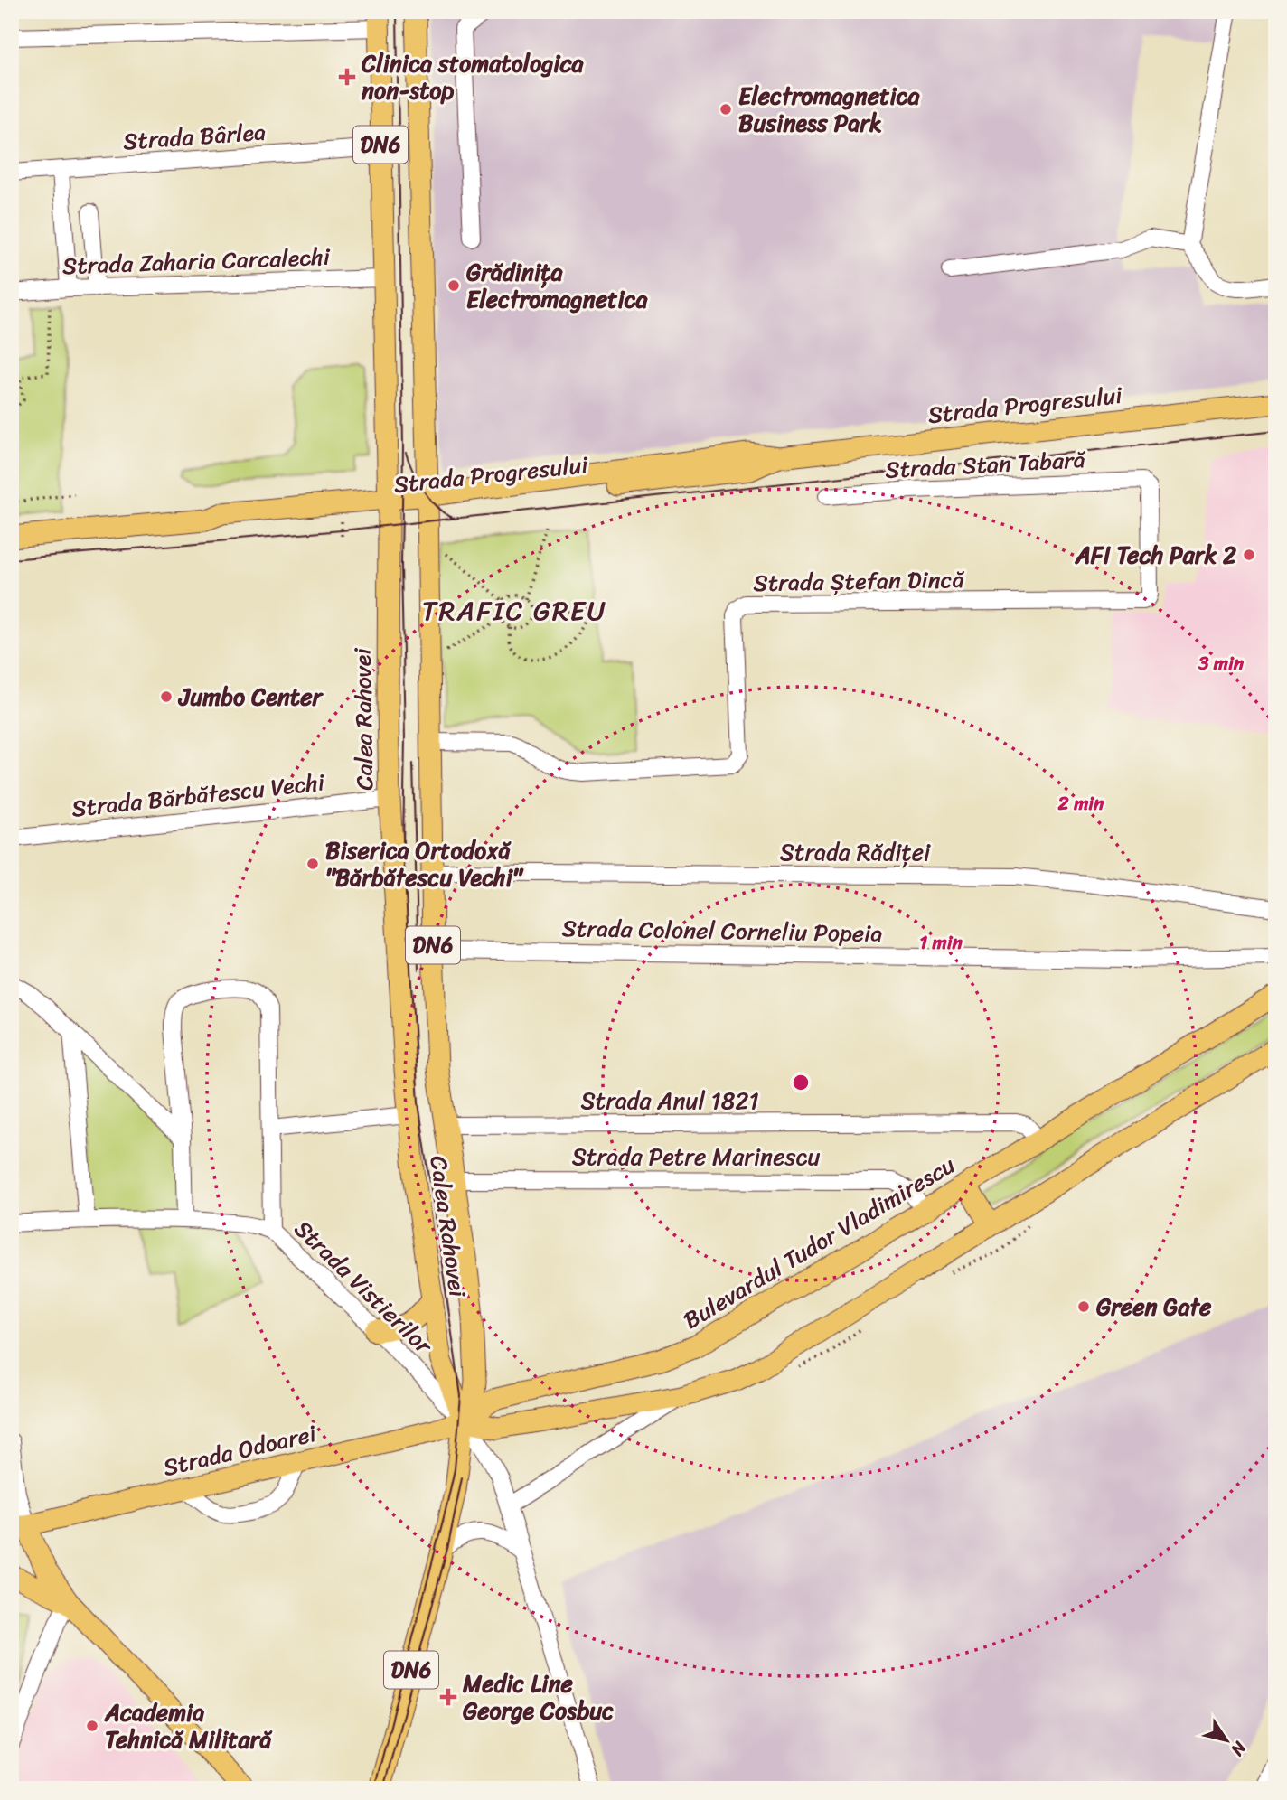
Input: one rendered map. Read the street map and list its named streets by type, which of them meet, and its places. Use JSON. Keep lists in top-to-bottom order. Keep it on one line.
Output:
{"streets":{"main road":["DN6","Strada Progresului","Calea Rahovei","Bulevardul Tudor Vladimirescu","Strada Odoarei"],"street":["Strada Bârlea","Strada Zaharia Carcalechi","Strada Stan Tabară","Strada Ștefan Dincă","Strada Bărbătescu Vechi","Strada Rădiței","Strada Colonel Corneliu Popeia","Strada Anul 1821","Strada Petre Marinescu","Strada Vistierilor"]},"crossings":[["Strada Bârlea","Calea Rahovei"],["DN6","Calea Rahovei"],["DN6","Bulevardul Tudor Vladimirescu"],["DN6","Strada Vistierilor"],["DN6","Strada Odoarei"],["Strada Zaharia Carcalechi","Calea Rahovei"],["Strada Progresului","Calea Rahovei"],["Strada Stan Tabară","Strada Ștefan Dincă"],["Strada Ștefan Dincă","Calea Rahovei"],["Calea Rahovei","Strada Bărbătescu Vechi"],["Calea Rahovei","Strada Rădiței"],["Calea Rahovei","Strada Colonel Corneliu Popeia"],["Calea Rahovei","Strada Anul 1821"],["Calea Rahovei","Strada Petre Marinescu"],["Calea Rahovei","Bulevardul Tudor Vladimirescu"],["Calea Rahovei","Strada Vistierilor"],["Calea Rahovei","Strada Odoarei"],["Strada Anul 1821","Bulevardul Tudor Vladimirescu"],["Strada Petre Marinescu","Bulevardul Tudor Vladimirescu"],["Bulevardul Tudor Vladimirescu","Strada Vistierilor"],["Bulevardul Tudor Vladimirescu","Strada Odoarei"],["Strada Vistierilor","Strada Odoarei"]],"districts":["TRAFIC GREU"],"places":{"health":["Clinica stomatologica non-stop","Medic Line George Cosbuc"],"other":["Electromagnetica Business Park","Grădinița Electromagnetica","AFI Tech Park 2","Jumbo Center","Biserica Ortodoxă \"Bărbătescu Vechi\"","Green Gate","Academia Tehnică Militară"]},"north":"bottom right","rings":["3 min","2 min","1 min"]}
